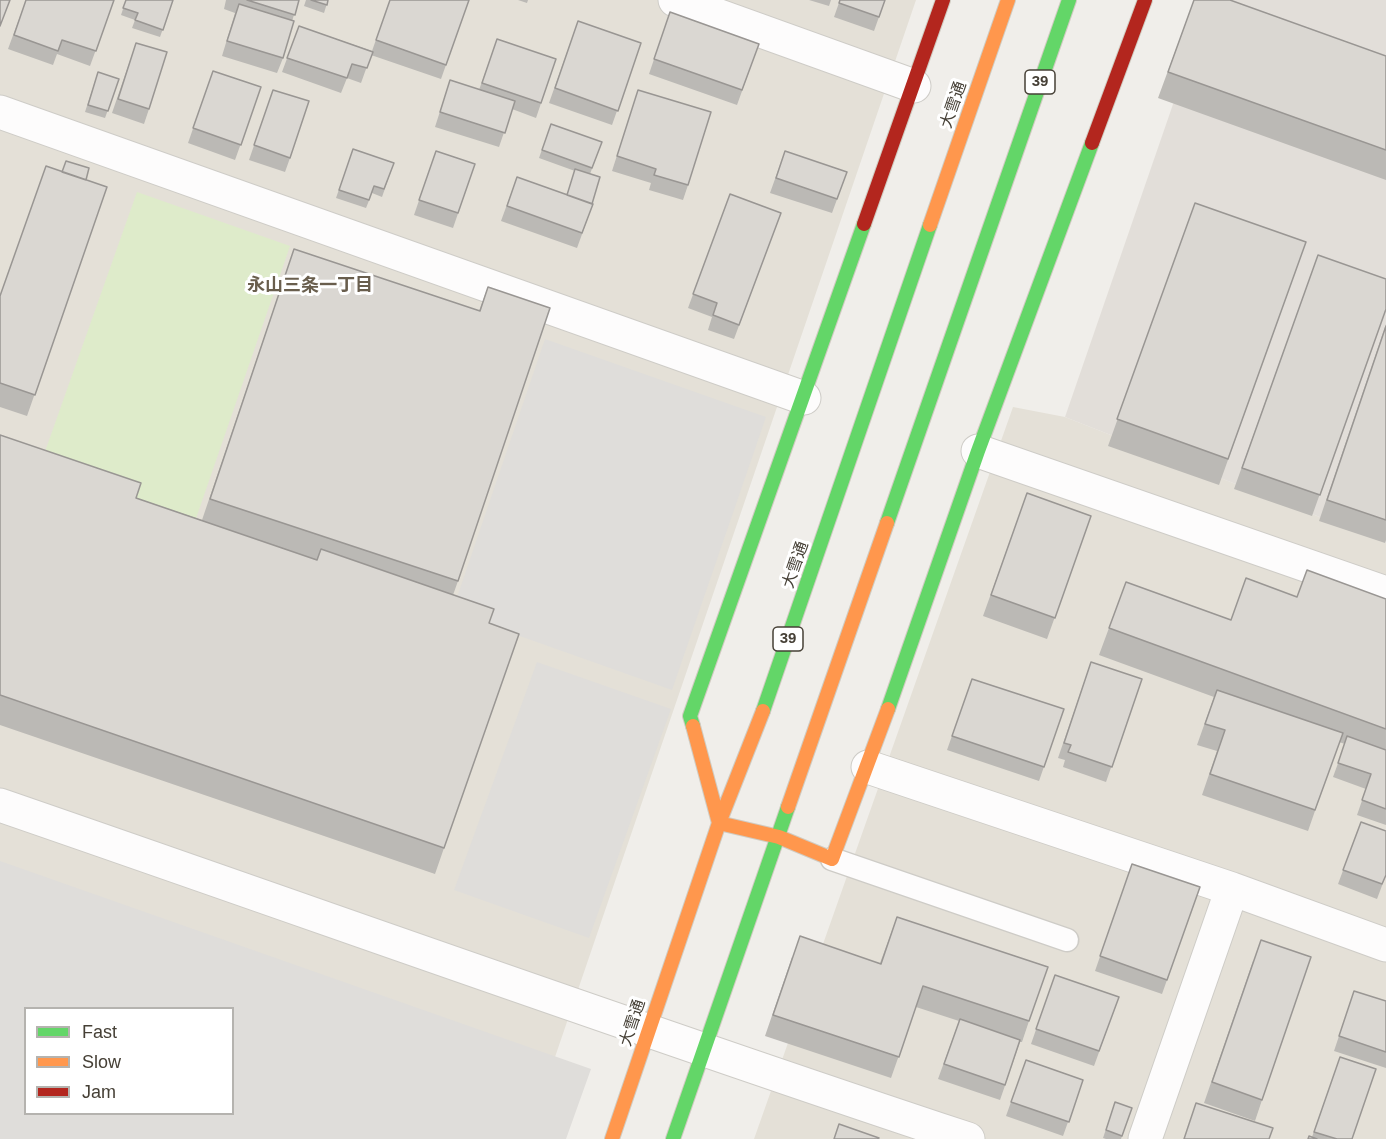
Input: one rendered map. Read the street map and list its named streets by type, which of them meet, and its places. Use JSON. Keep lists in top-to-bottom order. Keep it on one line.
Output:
{"streets":{"main road":["39","大雪通"]},"districts":["永山三条一丁目"],"legend":["Fast","Slow","Jam"]}
